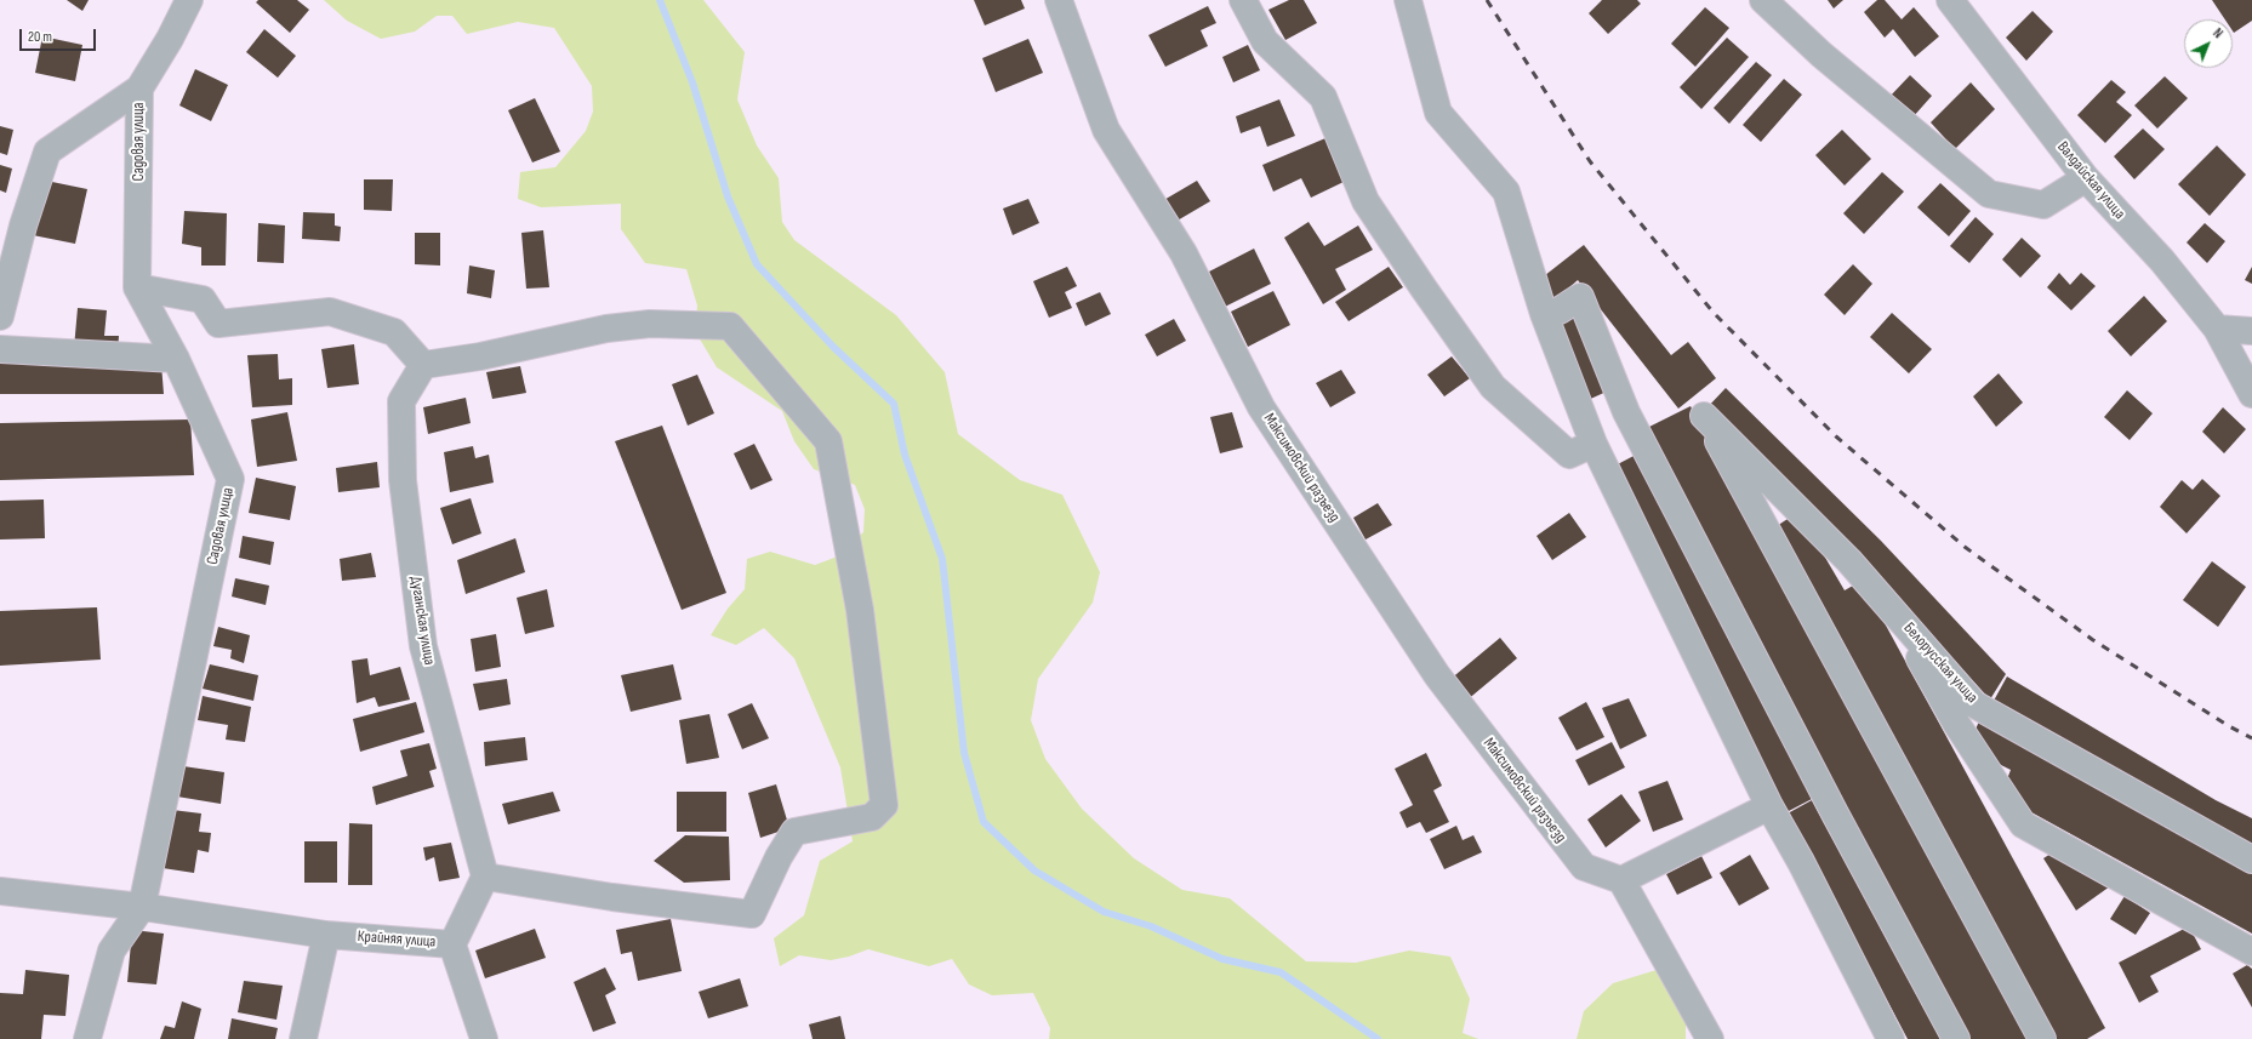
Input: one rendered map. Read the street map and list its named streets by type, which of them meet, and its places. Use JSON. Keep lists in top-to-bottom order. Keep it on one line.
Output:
{"streets":{"street":["Садовая улица","Валдайская улица","Максимовский разъезд","Дуганская улица","Белорусская улица","Крайняя улица"]},"crossings":[["Садовая улица","Крайняя улица"],["Дуганская улица","Крайняя улица"]],"scale_bar":"20 m","north":"top right"}
